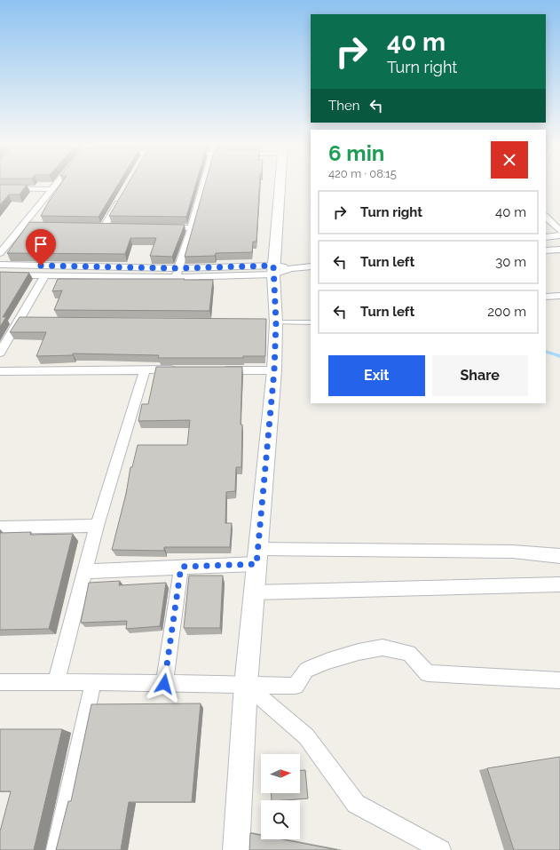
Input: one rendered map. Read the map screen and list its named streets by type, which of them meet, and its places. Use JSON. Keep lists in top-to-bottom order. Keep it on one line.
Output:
{"north":"right","page":{"turn":["40 m","Turn right"],"then":"Then","heading":["6 min","420 m · 08:15"],"list":[{"name":"Turn right","value":"40 m"},{"name":"Turn left","value":"30 m"},{"name":"Turn left","value":"200 m"}],"buttons":["Exit","Share"]}}
